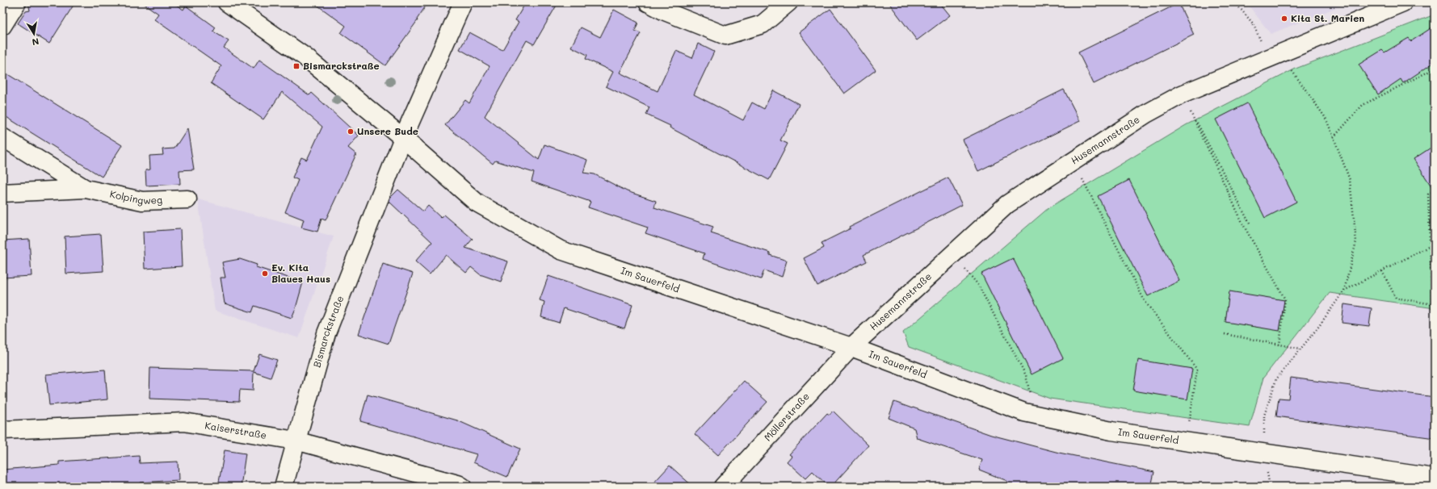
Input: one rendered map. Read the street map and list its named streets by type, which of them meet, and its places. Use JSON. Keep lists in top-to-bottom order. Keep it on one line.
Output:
{"streets":{"street":["Husemannstraße","Kolpingweg","Im Sauerfeld","Bismarckstraße","Möllerstraße","Kaiserstraße"]},"crossings":[["Husemannstraße","Im Sauerfeld"],["Husemannstraße","Möllerstraße"],["Im Sauerfeld","Bismarckstraße"],["Im Sauerfeld","Möllerstraße"],["Bismarckstraße","Kaiserstraße"]],"places":{"other":["Kita St. Marien","Unsere Bude","Ev. Kita Blaues Haus"],"transit":["Bismarckstraße"]},"north":"bottom"}
